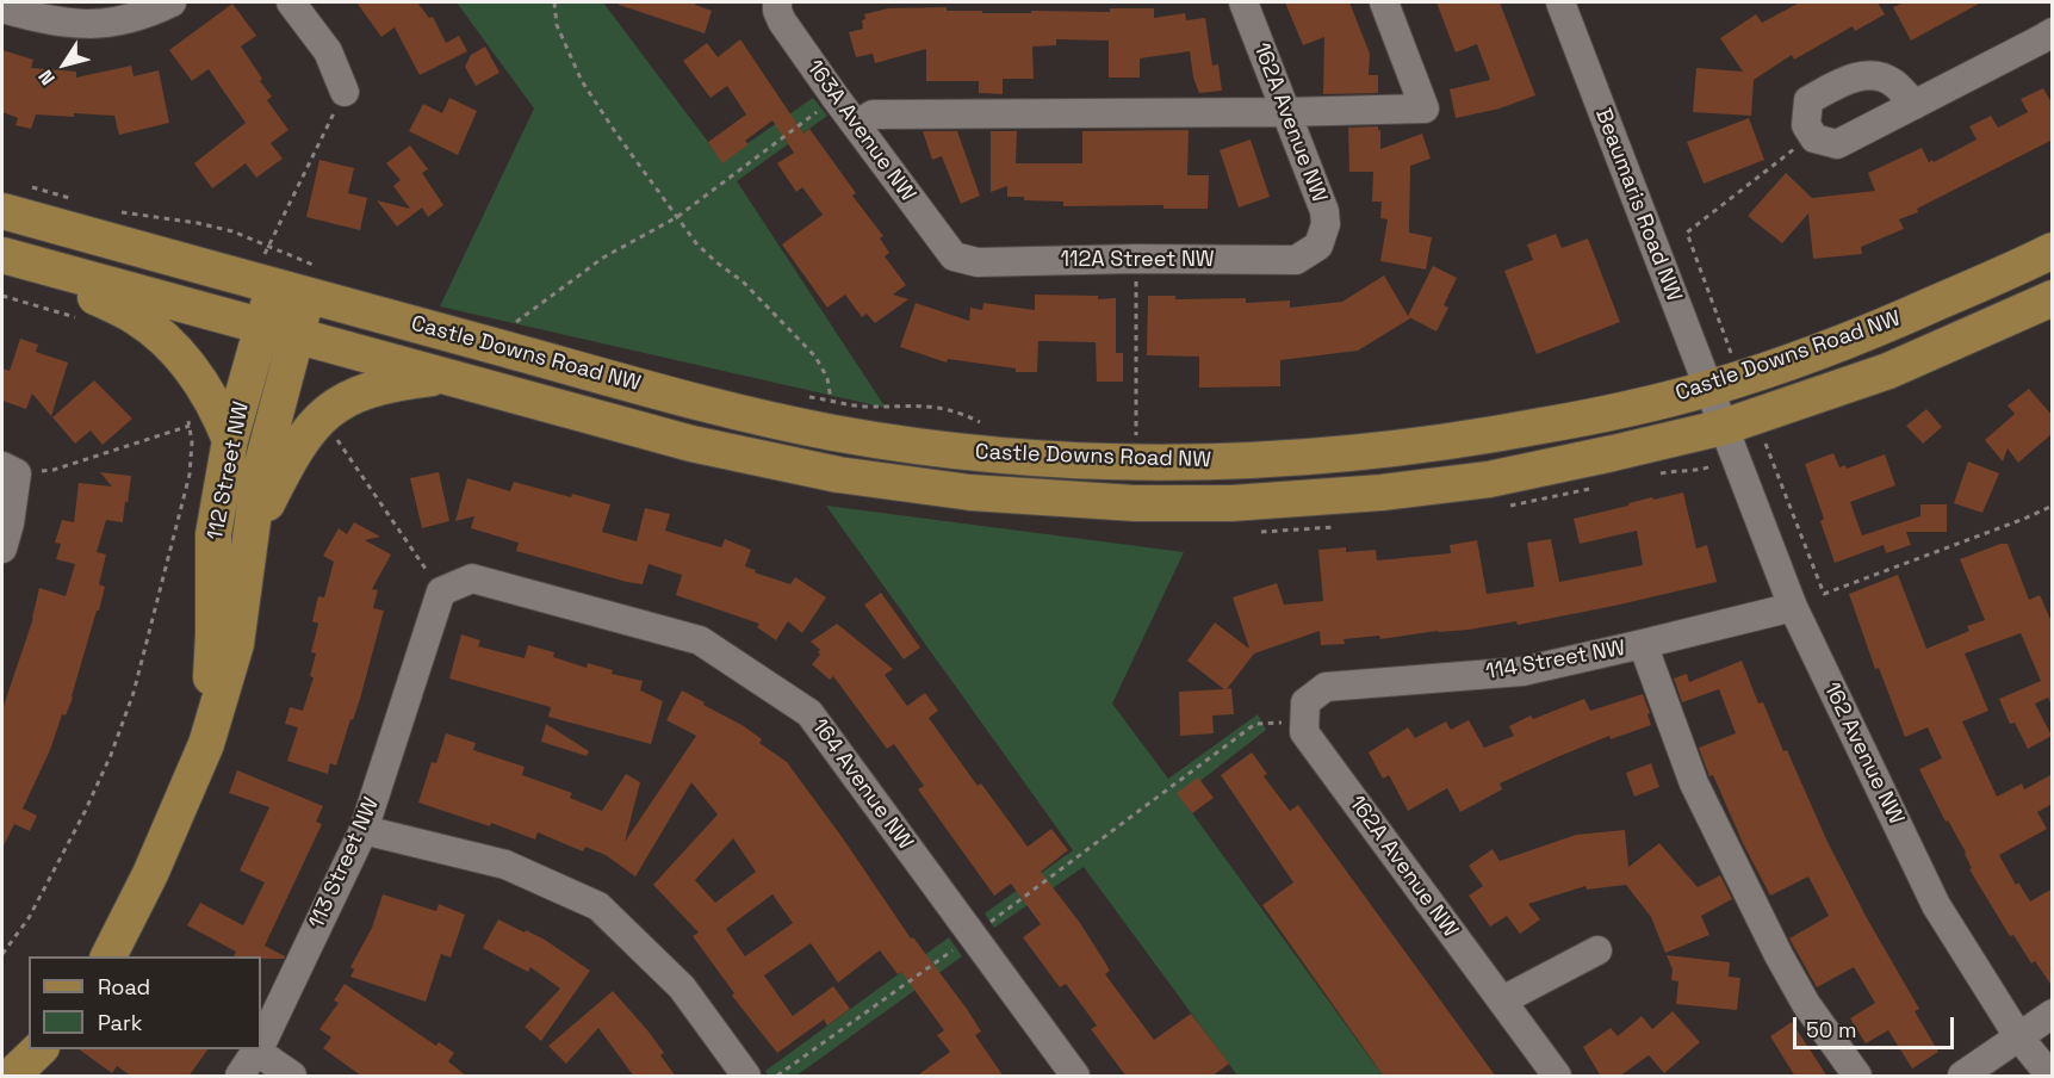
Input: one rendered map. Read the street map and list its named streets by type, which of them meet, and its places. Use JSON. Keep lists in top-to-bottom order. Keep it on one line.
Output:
{"streets":{"main road":["Castle Downs Road NW","112 Street NW"],"street":["162A Avenue NW","163A Avenue NW","Beaumaris Road NW","112A Street NW","114 Street NW","162 Avenue NW","164 Avenue NW","113 Street NW"]},"crossings":[["162A Avenue NW","112A Street NW"],["162A Avenue NW","114 Street NW"],["163A Avenue NW","112A Street NW"],["Beaumaris Road NW","Castle Downs Road NW"],["Beaumaris Road NW","162 Avenue NW"],["Castle Downs Road NW","112 Street NW"],["Castle Downs Road NW","162 Avenue NW"],["114 Street NW","162 Avenue NW"],["164 Avenue NW","113 Street NW"]],"legend":["Road","Park"],"scale_bar":"50 m","north":"bottom left"}
